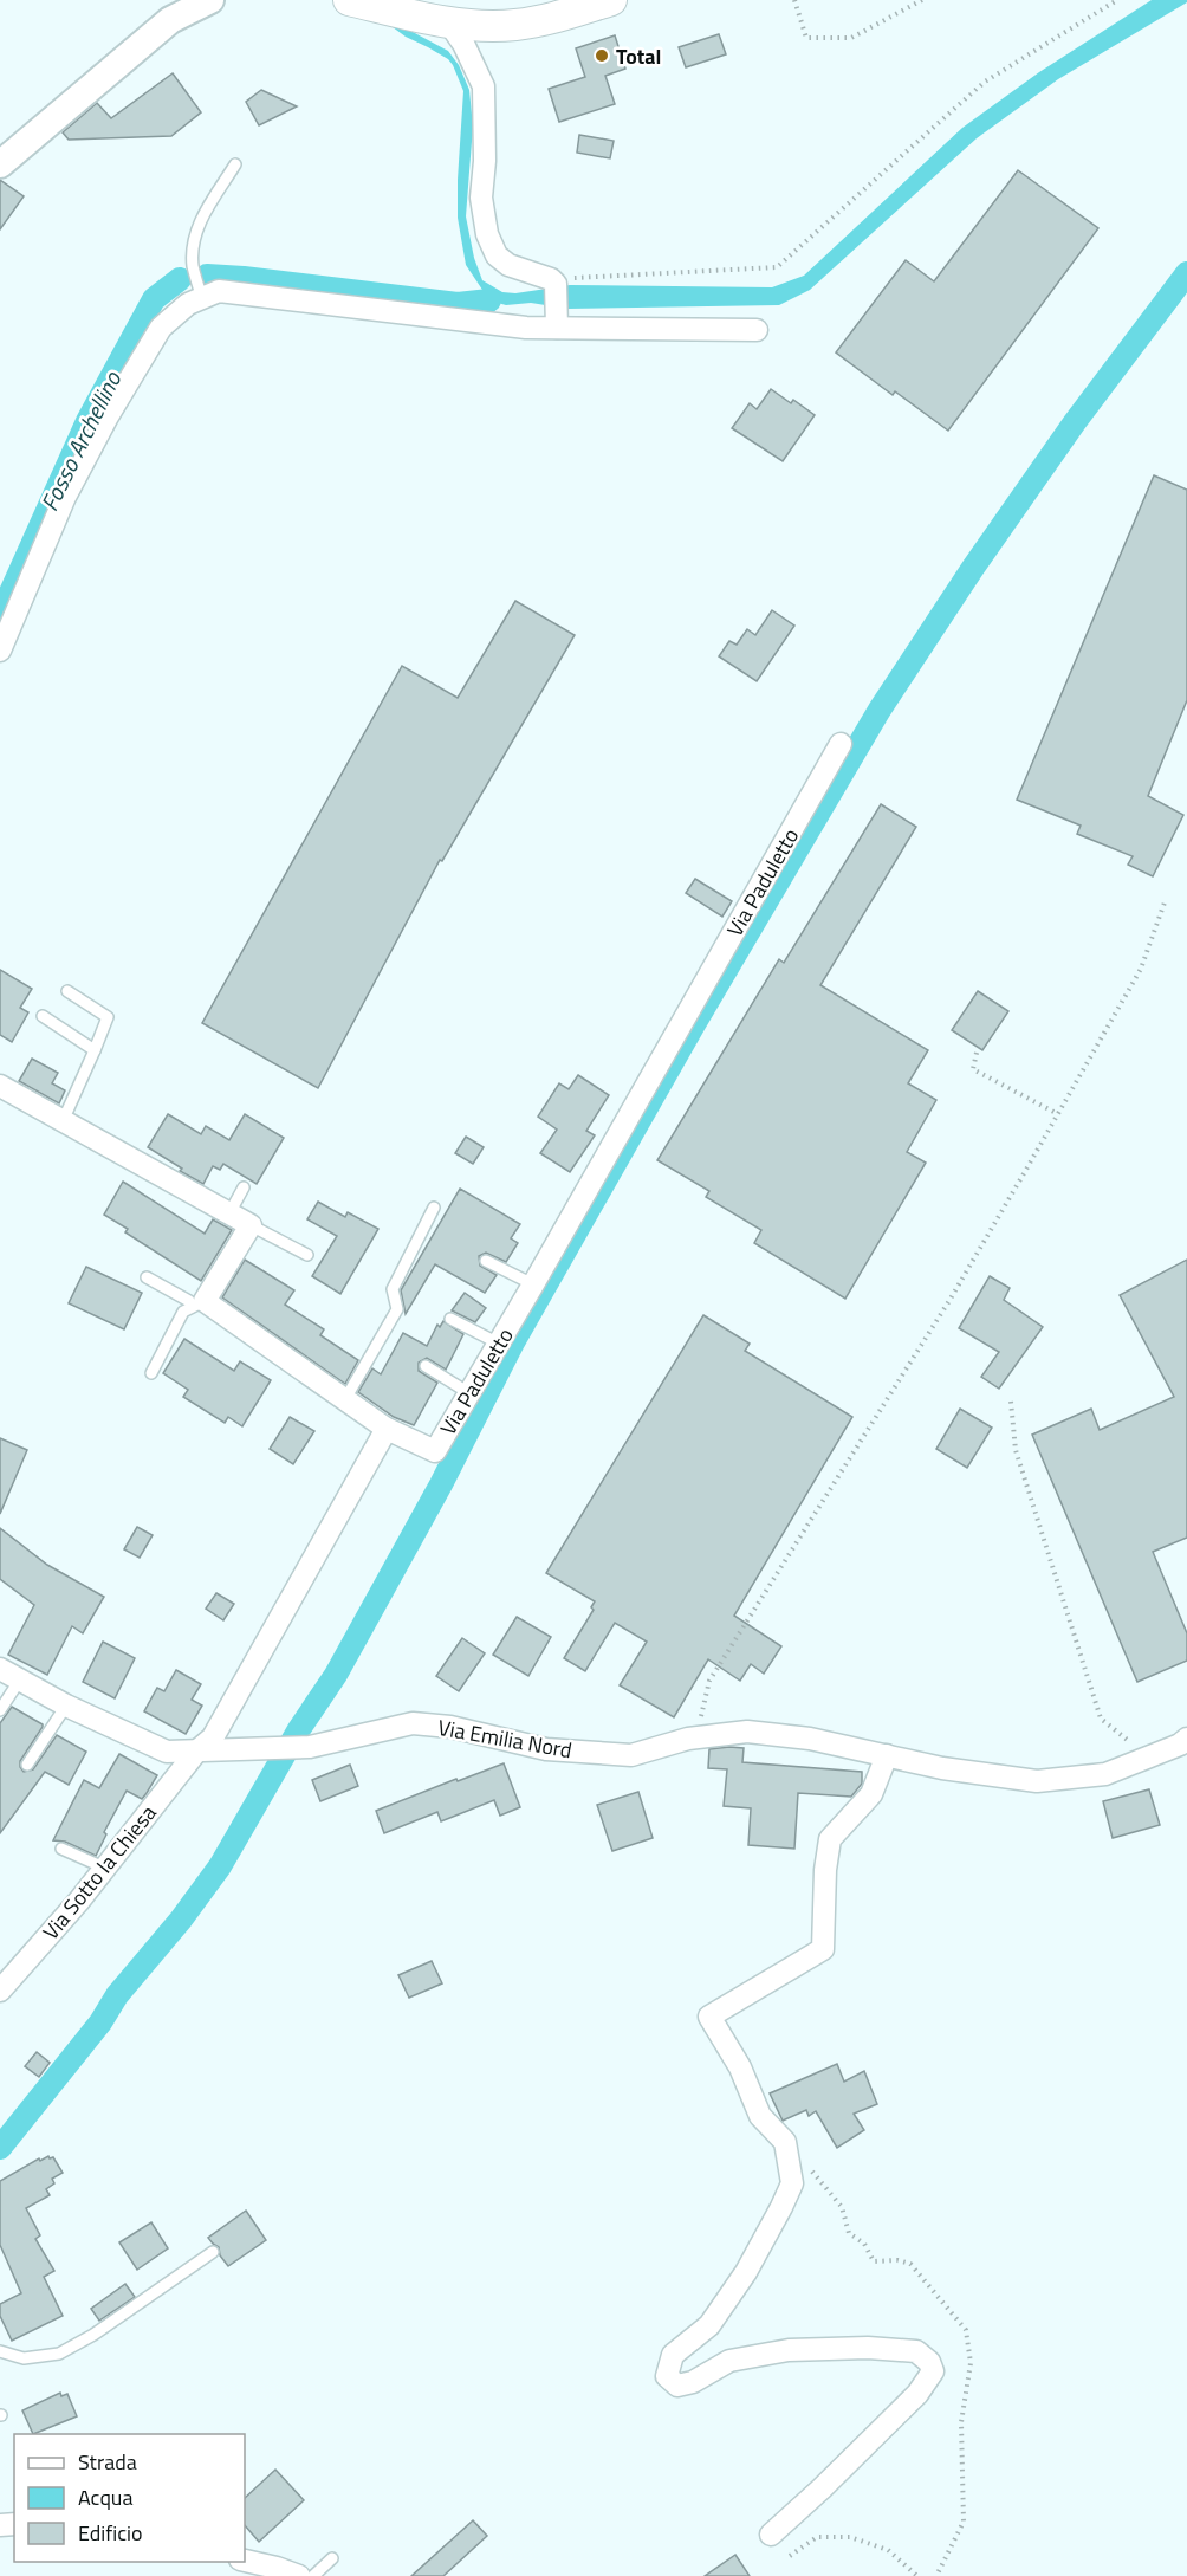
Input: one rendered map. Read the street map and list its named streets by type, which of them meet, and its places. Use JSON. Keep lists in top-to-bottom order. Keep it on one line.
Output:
{"streets":{"street":["Via Paduletto","Via Emilia Nord","Via Sotto la Chiesa"]},"crossings":[["Via Paduletto","Via Sotto la Chiesa"],["Via Emilia Nord","Via Sotto la Chiesa"]],"water":["Fosso Archellino"],"places":["Total"],"legend":["Strada","Acqua","Edificio"]}
